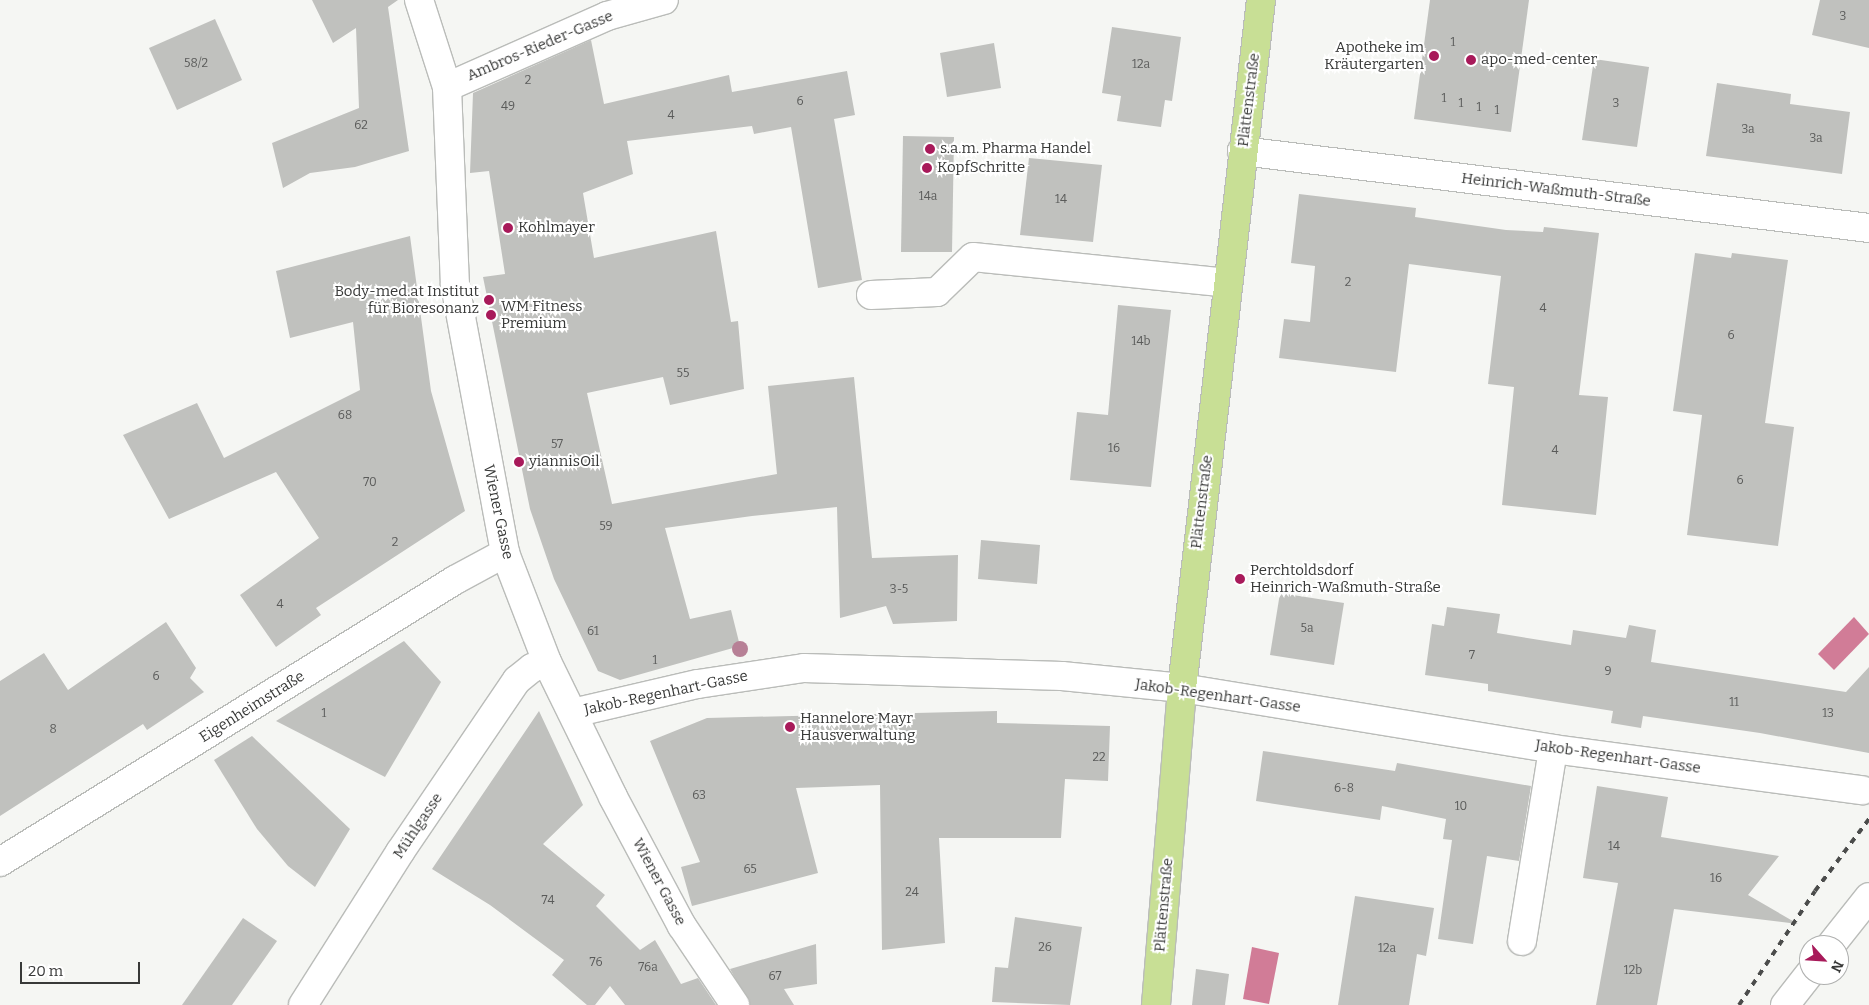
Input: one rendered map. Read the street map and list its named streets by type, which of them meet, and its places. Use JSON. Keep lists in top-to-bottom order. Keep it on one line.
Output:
{"streets":{"main road":["Plättenstraße"],"street":["Ambros-Rieder-Gasse","Heinrich-Waßmuth-Straße","Wiener Gasse","Jakob-Regenhart-Gasse","Eigenheimstraße","Mühlgasse"]},"crossings":[["Ambros-Rieder-Gasse","Wiener Gasse"],["Plättenstraße","Heinrich-Waßmuth-Straße"],["Plättenstraße","Jakob-Regenhart-Gasse"],["Wiener Gasse","Jakob-Regenhart-Gasse"],["Wiener Gasse","Eigenheimstraße"],["Wiener Gasse","Mühlgasse"]],"places":["Apotheke im Kräutergarten","apo-med-center","s.a.m. Pharma Handel","KopfSchritte","Kohlmayer","Body-med.at Institut für Bioresonanz","WM Fitness Premium","yiannisOil","Perchtoldsdorf Heinrich-Waßmuth-Straße","Hannelore Mayr Hausverwaltung"],"house_numbers":["3","1","58/2","12a","2","1","6","1","3","49","1","1","4","62","3a","3a","14a","14","2","4","6","14b","55","68","57","16","4","6","70","59","2","3-5","4","5a","61","7","1","9","6","11","1","13","8","22","6-8","63","10","14","65","16","24","74","26","12a","76","76a","12b","67"],"scale_bar":"20 m","north":"bottom right"}
